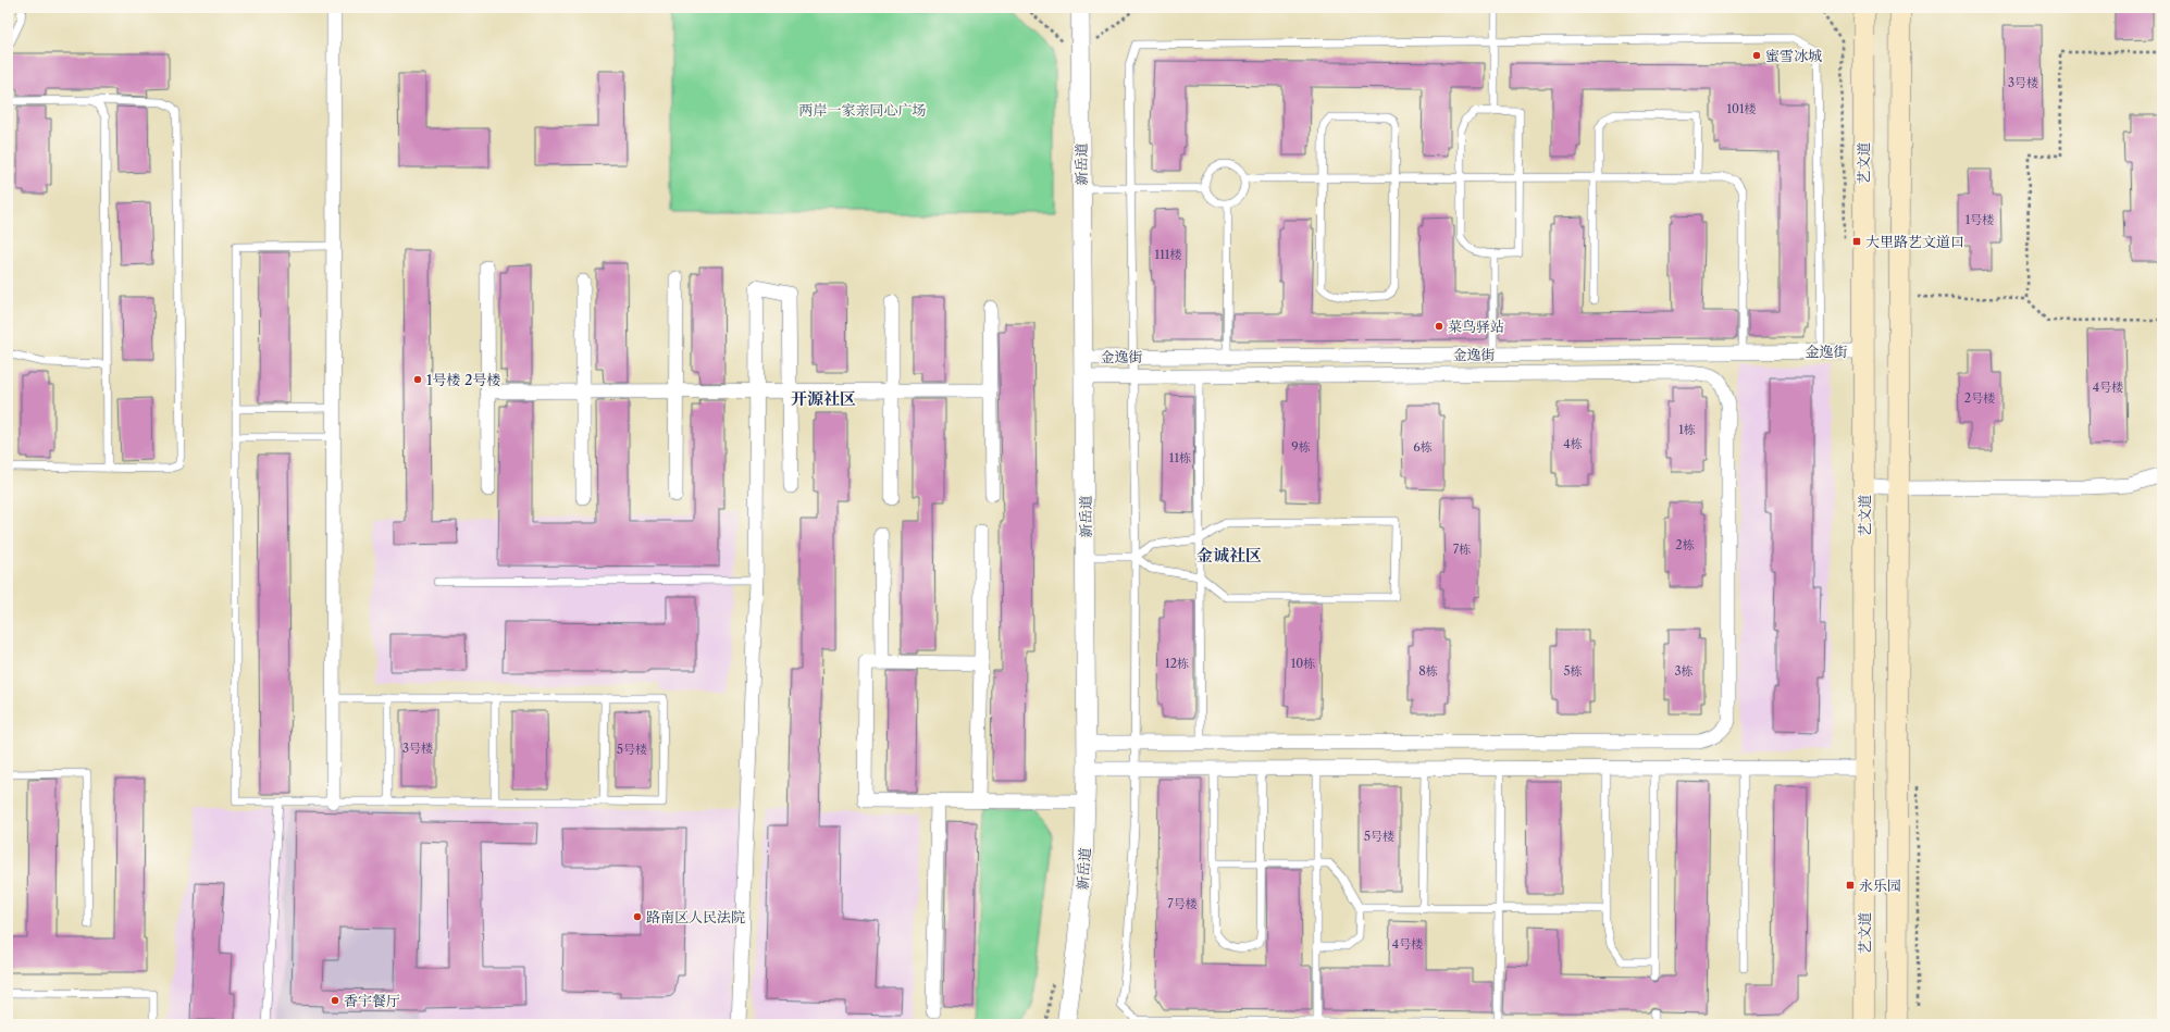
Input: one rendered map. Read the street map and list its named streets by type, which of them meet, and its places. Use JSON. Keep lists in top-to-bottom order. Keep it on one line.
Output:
{"streets":{"main road":["艺文道"],"street":["新岳道","金逸街"]},"crossings":[["艺文道","金逸街"],["新岳道","金逸街"]],"districts":["开源社区","金诚社区"],"parks":["两岸一家亲同心广场"],"places":{"other":["蜜雪冰城","菜鸟驿站","1号楼 2号楼","路南区人民法院","香宇餐厅"],"transit":["大里路艺文道口","永乐园"]},"house_numbers":["3号楼","101楼","1号楼","111楼","4号楼","2号楼","1栋","4栋","9栋","6栋","11栋","2栋","7栋","12栋","10栋","8栋","5栋","3栋","3号楼","5号楼","5号楼","7号楼","4号楼"]}
